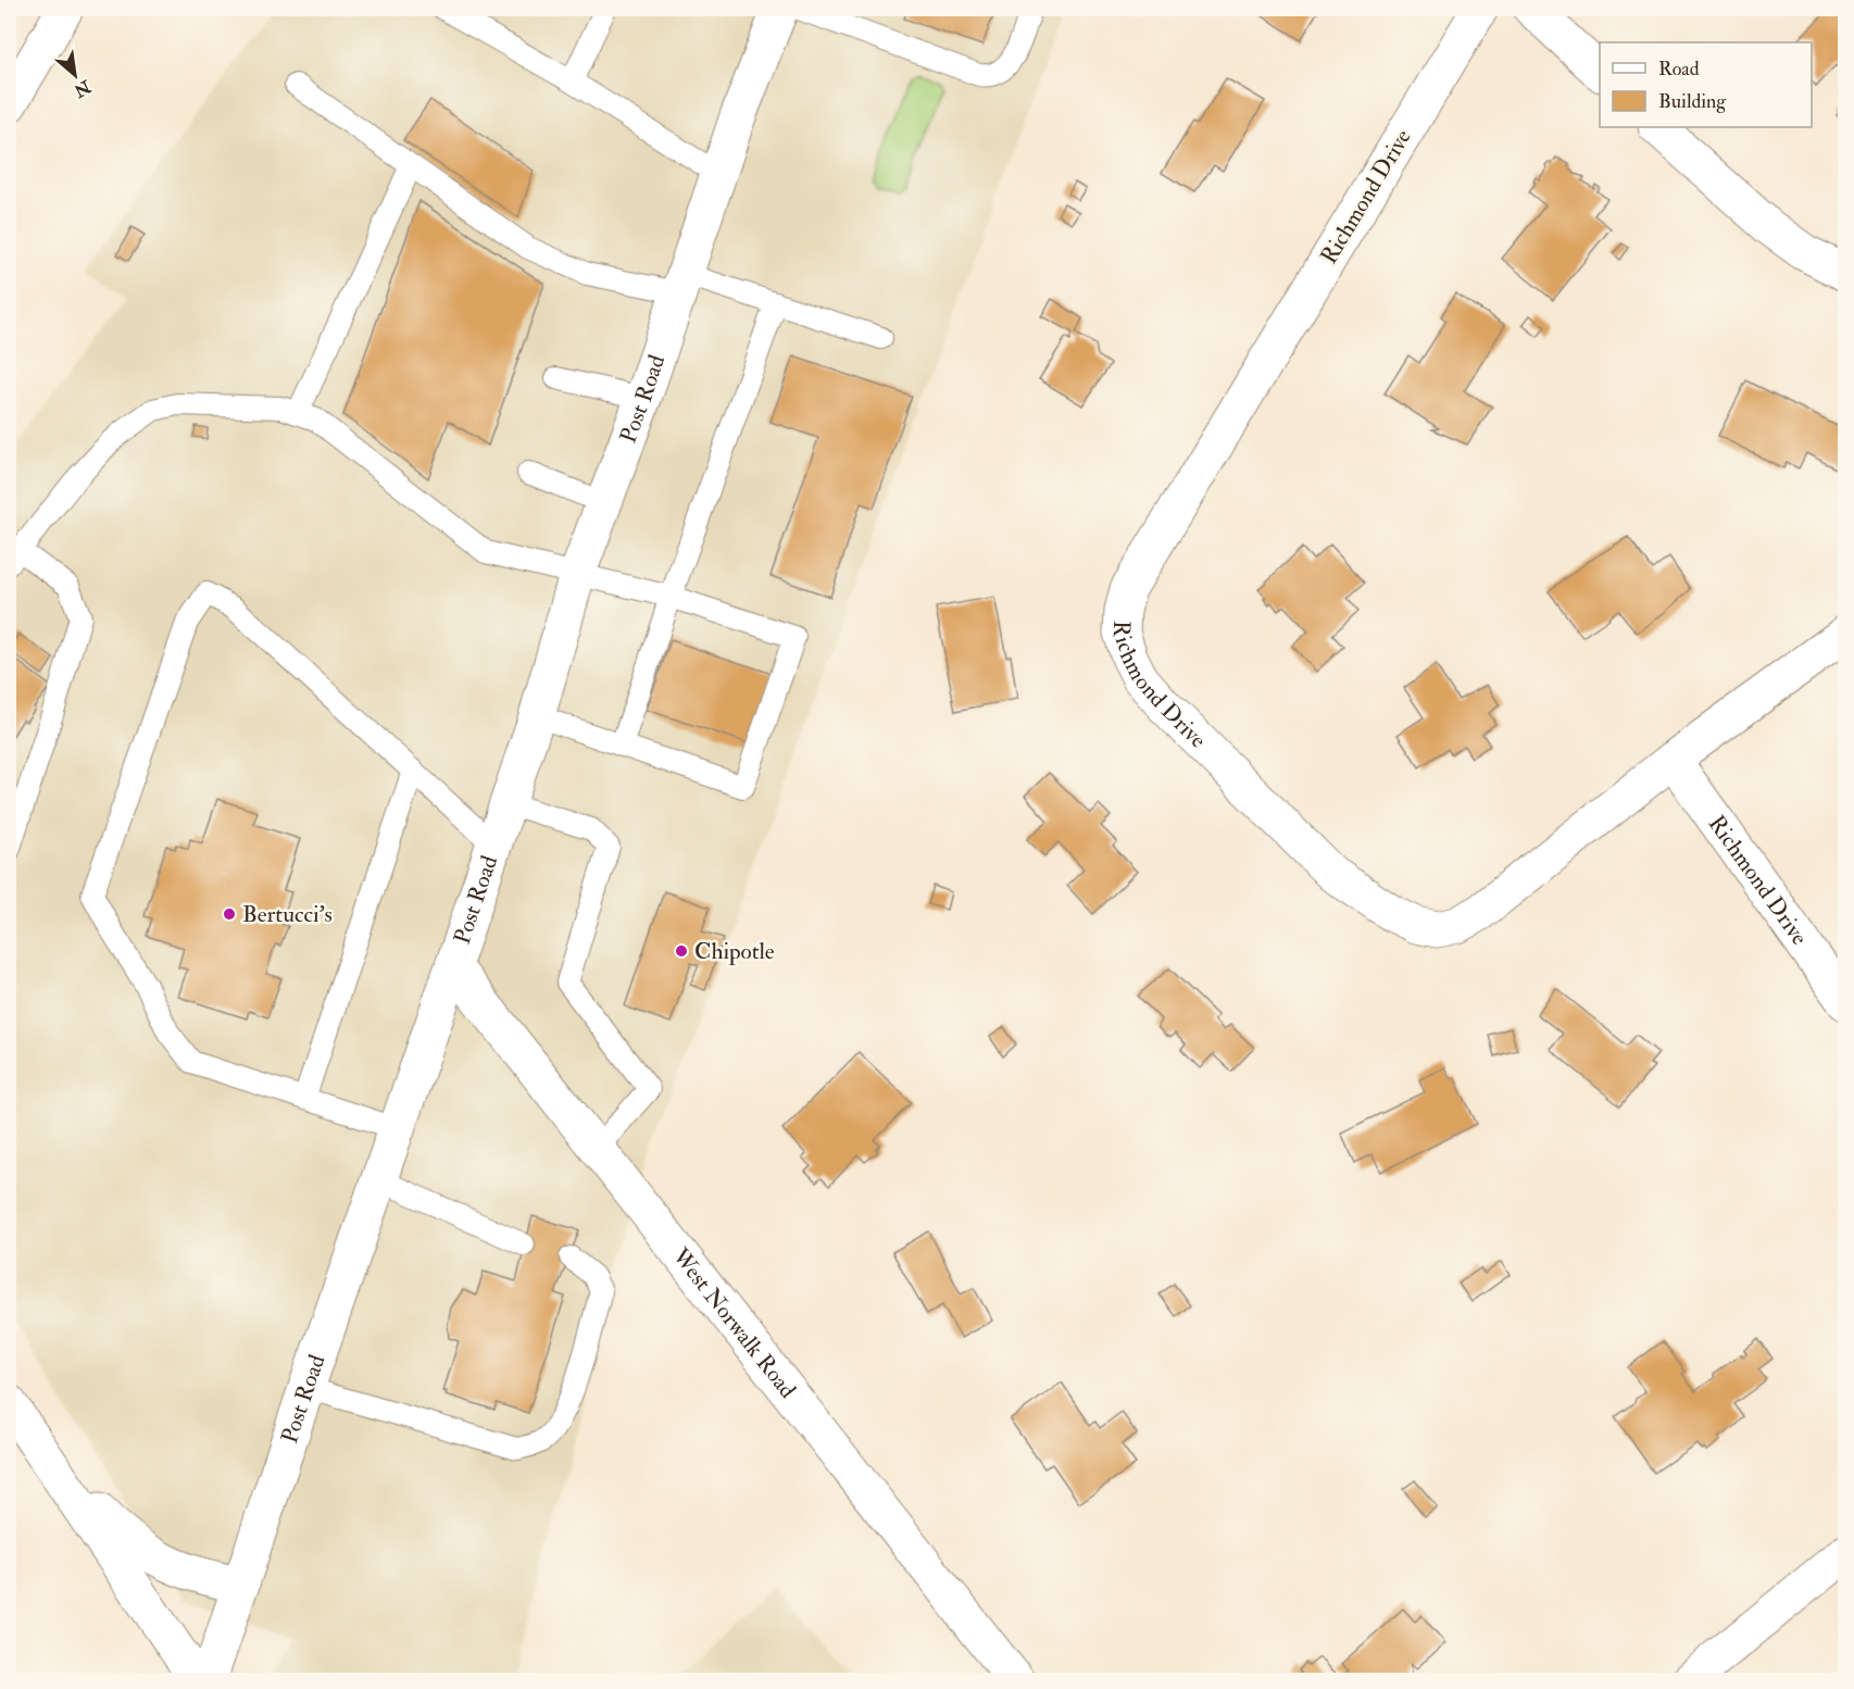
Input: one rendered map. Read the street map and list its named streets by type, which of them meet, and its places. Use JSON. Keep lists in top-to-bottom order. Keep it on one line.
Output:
{"streets":{"main road":["Richmond Drive","Post Road","West Norwalk Road"]},"crossings":[["Post Road","West Norwalk Road"]],"places":["Bertucci's","Chipotle"],"legend":["Road","Building"],"north":"bottom right"}
